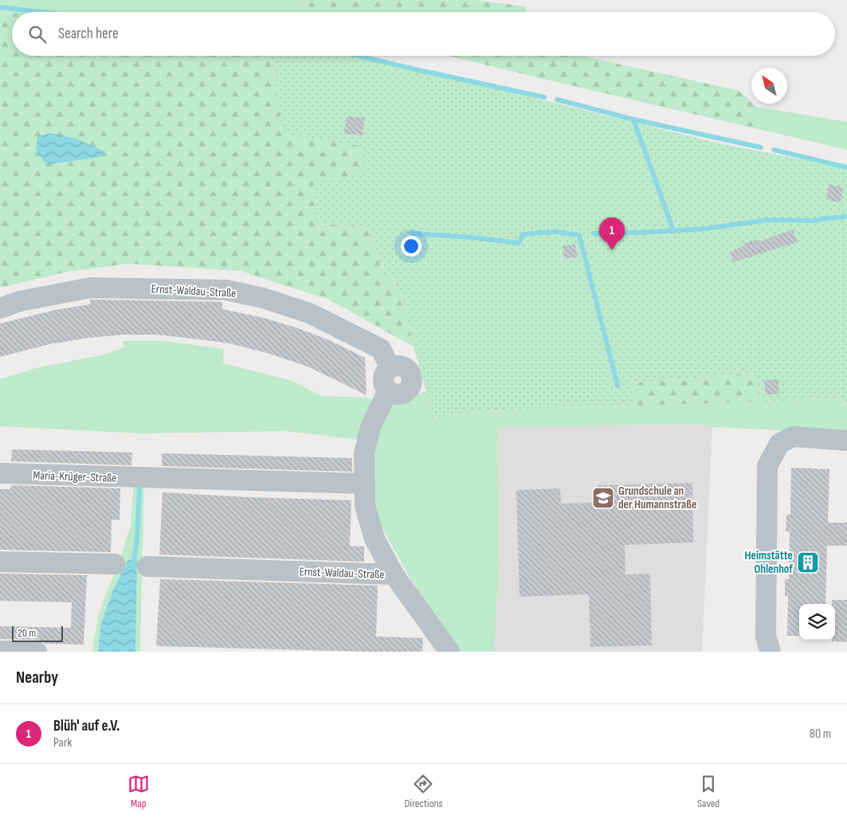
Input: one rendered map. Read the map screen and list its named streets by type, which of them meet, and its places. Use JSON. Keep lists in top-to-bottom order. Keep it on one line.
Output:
{"streets":{"street":["Ernst-Waldau-Straße","Maria-Krüger-Straße"]},"crossings":[["Ernst-Waldau-Straße","Maria-Krüger-Straße"]],"places":{"school or university":["Grundschule an der Humannstraße"],"building":["Heimstätte Ohlenhof"]},"scale_bar":"20 m","north":"top left","page":{"search":"Search here","pins":"1","scale":"20 m","heading":"Nearby","list":[{"mark":"1","name":"Blüh' auf e.V.","note":"Park","value":"80 m"}],"nav":["Map","Directions","Saved"]}}
